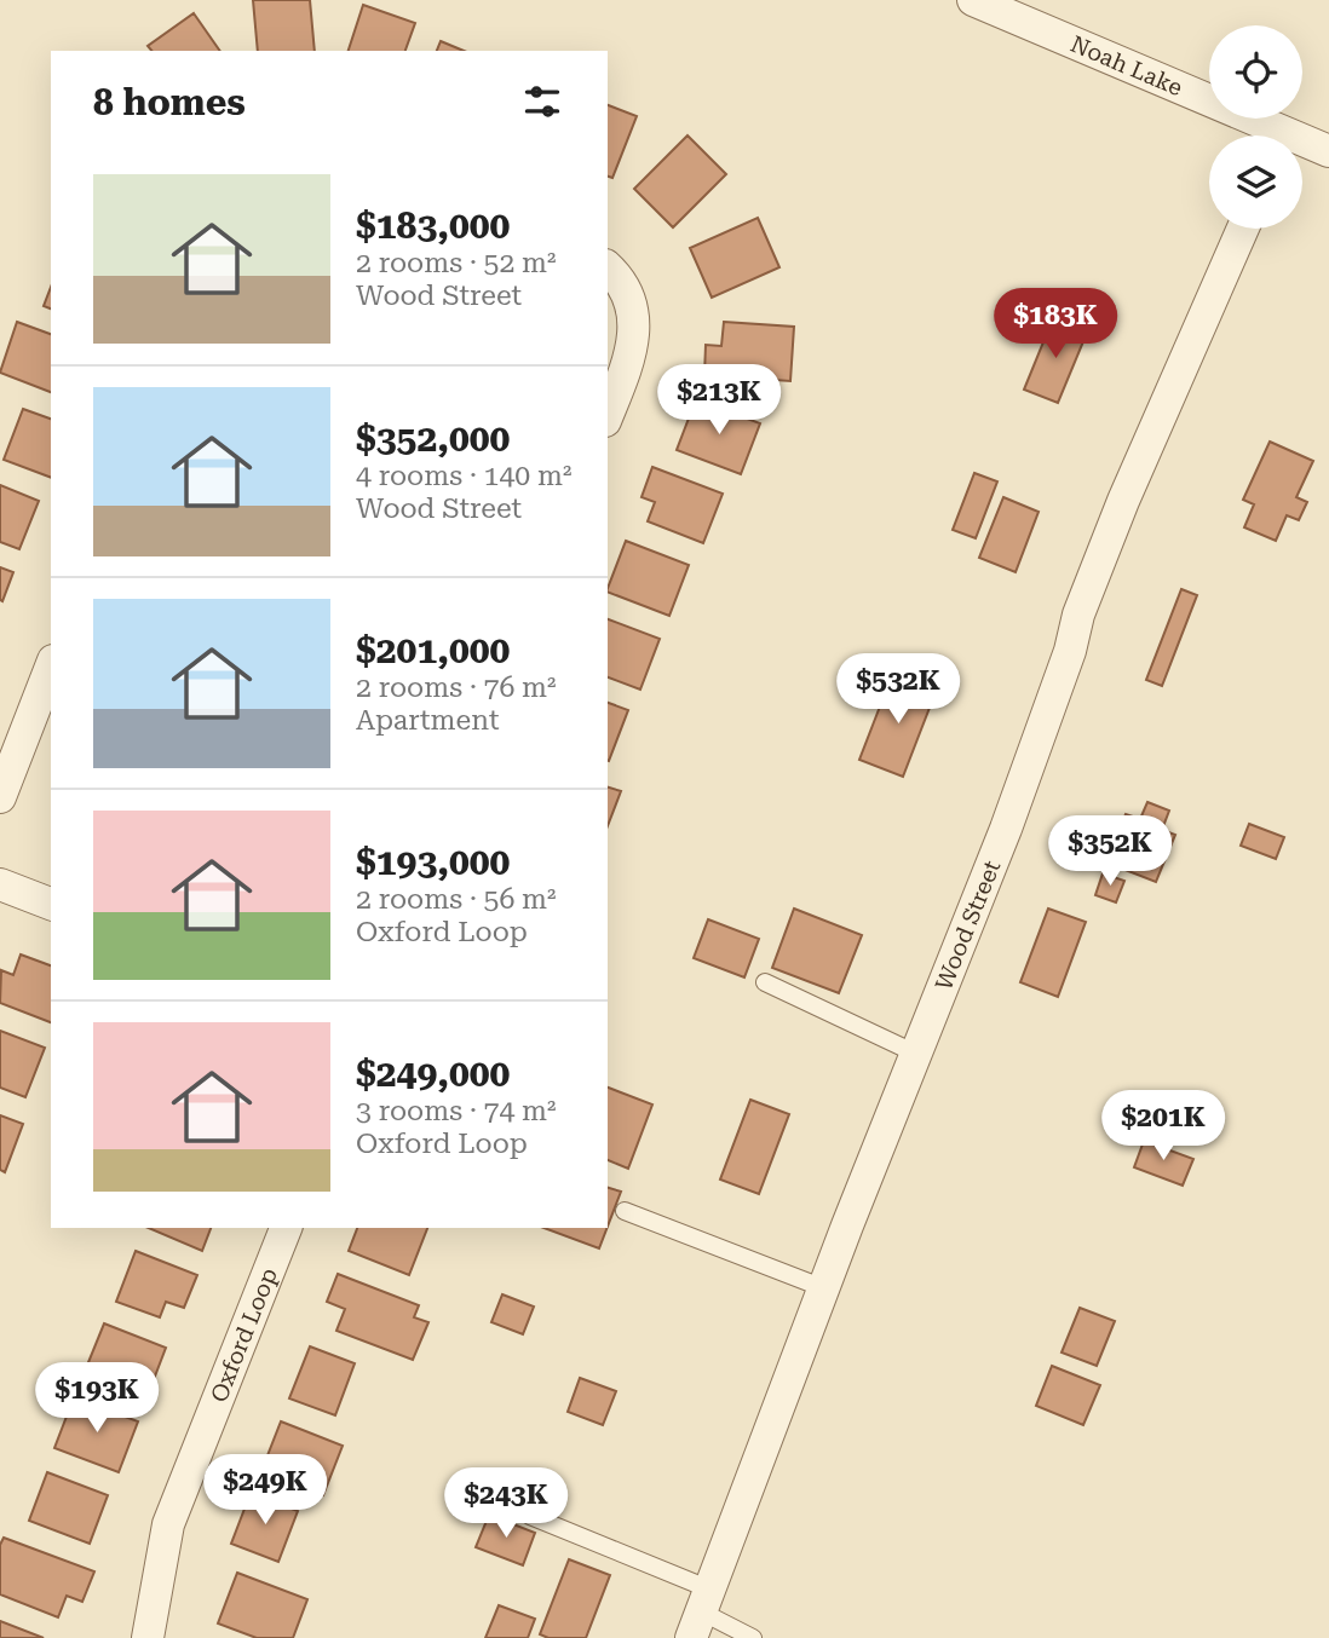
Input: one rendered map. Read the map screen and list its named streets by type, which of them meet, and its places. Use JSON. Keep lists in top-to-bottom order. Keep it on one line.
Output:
{"streets":{"street":["Noah Lake","Wood Street","Oxford Loop"]},"page":{"heading":"8 homes","list":[{"name":"$183,000","note":"2 rooms · 52 m² · Wood Street"},{"name":"$352,000","note":"4 rooms · 140 m² · Wood Street"},{"name":"$201,000","note":"2 rooms · 76 m² · Apartment"},{"name":"$193,000","note":"2 rooms · 56 m² · Oxford Loop"},{"name":"$249,000","note":"3 rooms · 74 m² · Oxford Loop"}],"price":["$183K","$213K","$532K","$352K","$201K","$193K","$249K","$243K"]}}
